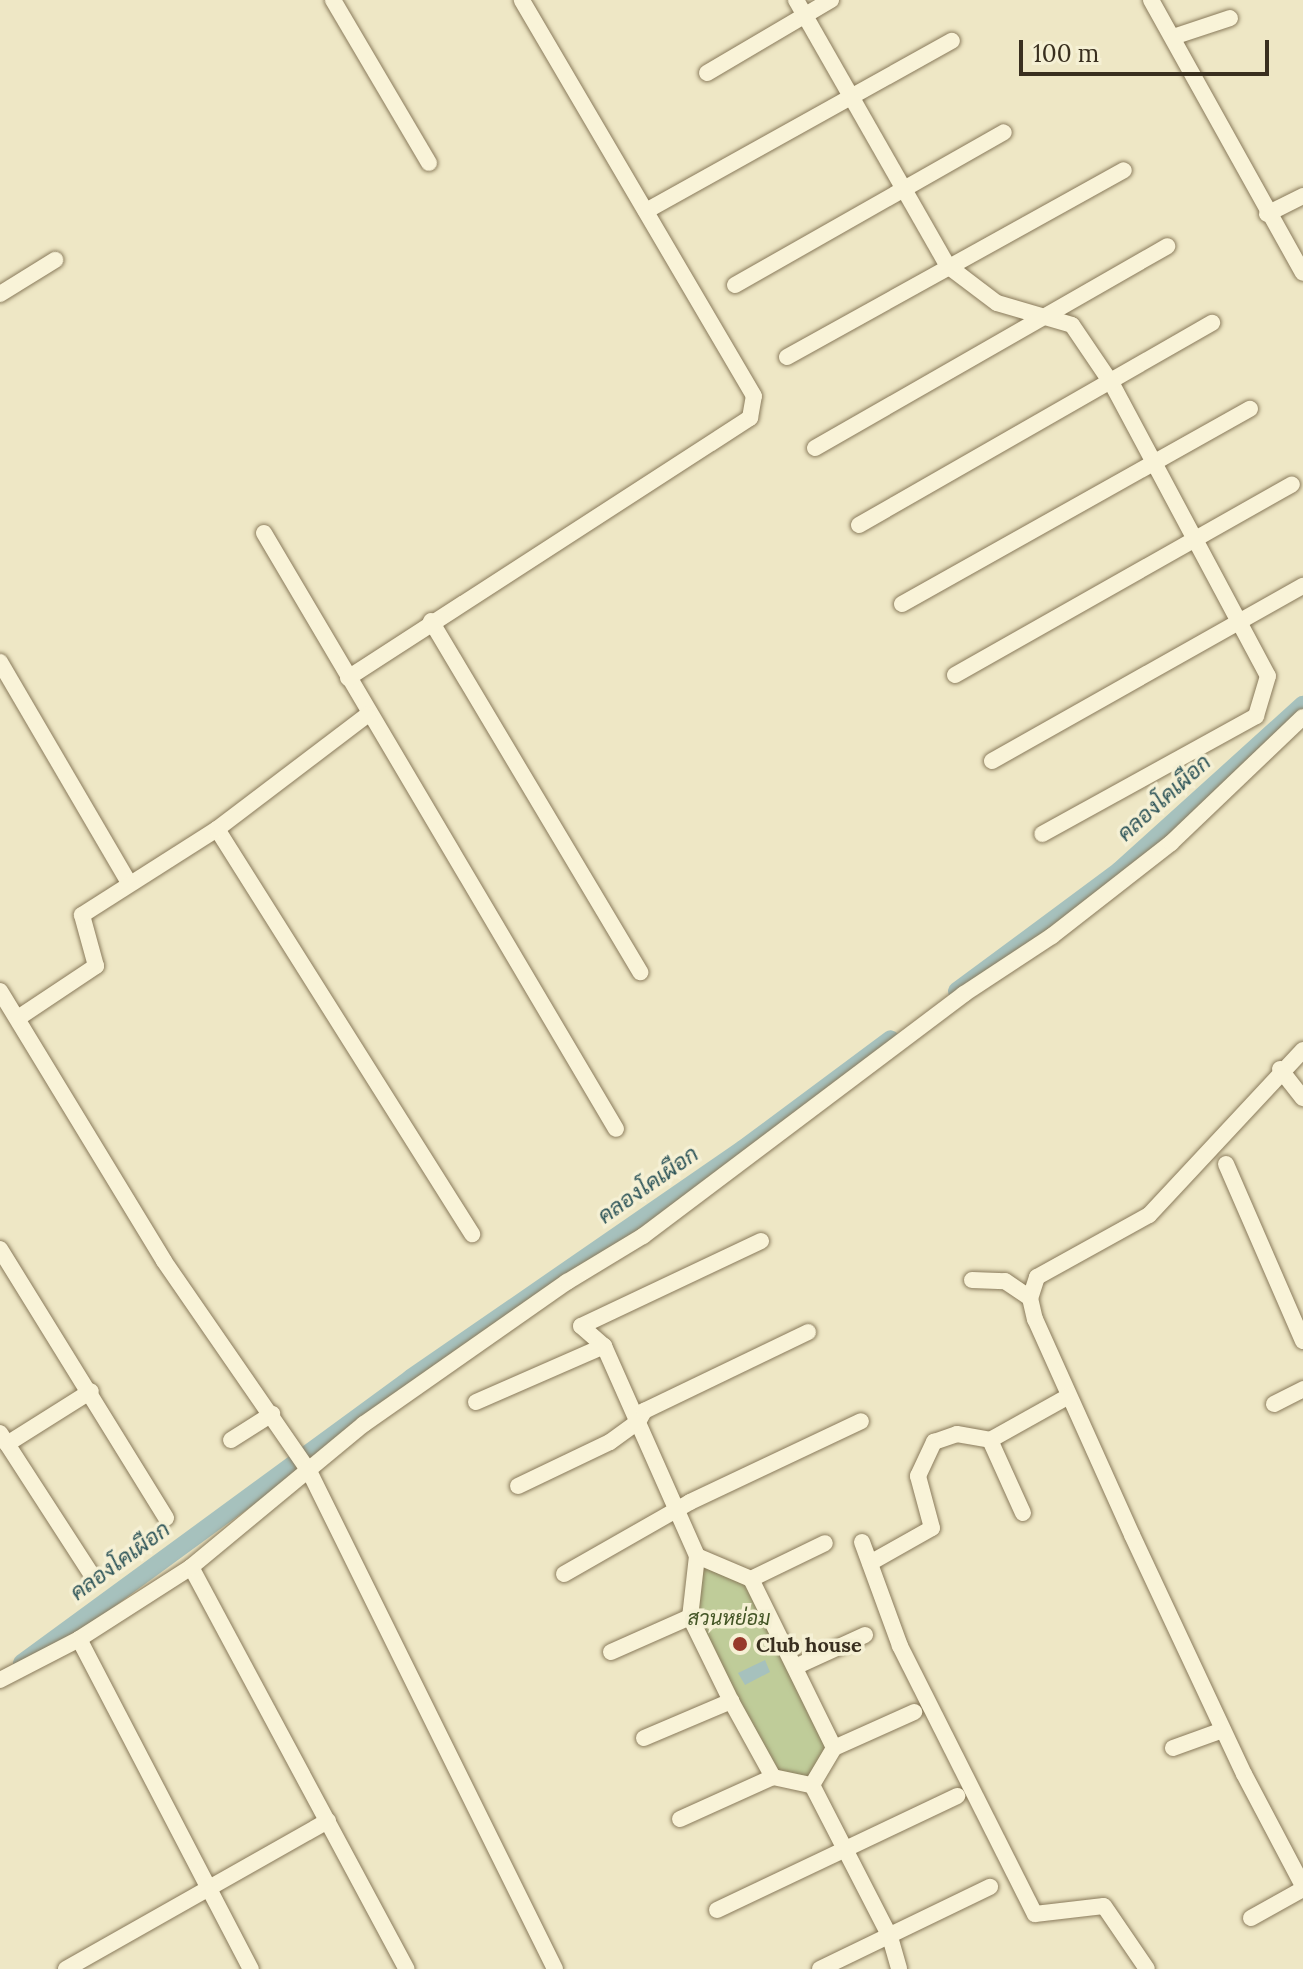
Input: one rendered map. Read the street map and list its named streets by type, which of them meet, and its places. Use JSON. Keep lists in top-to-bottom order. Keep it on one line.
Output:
{"water":["คลองโคเผือก"],"parks":["สวนหย่อม"],"places":["Club house"],"scale_bar":"100 m"}
